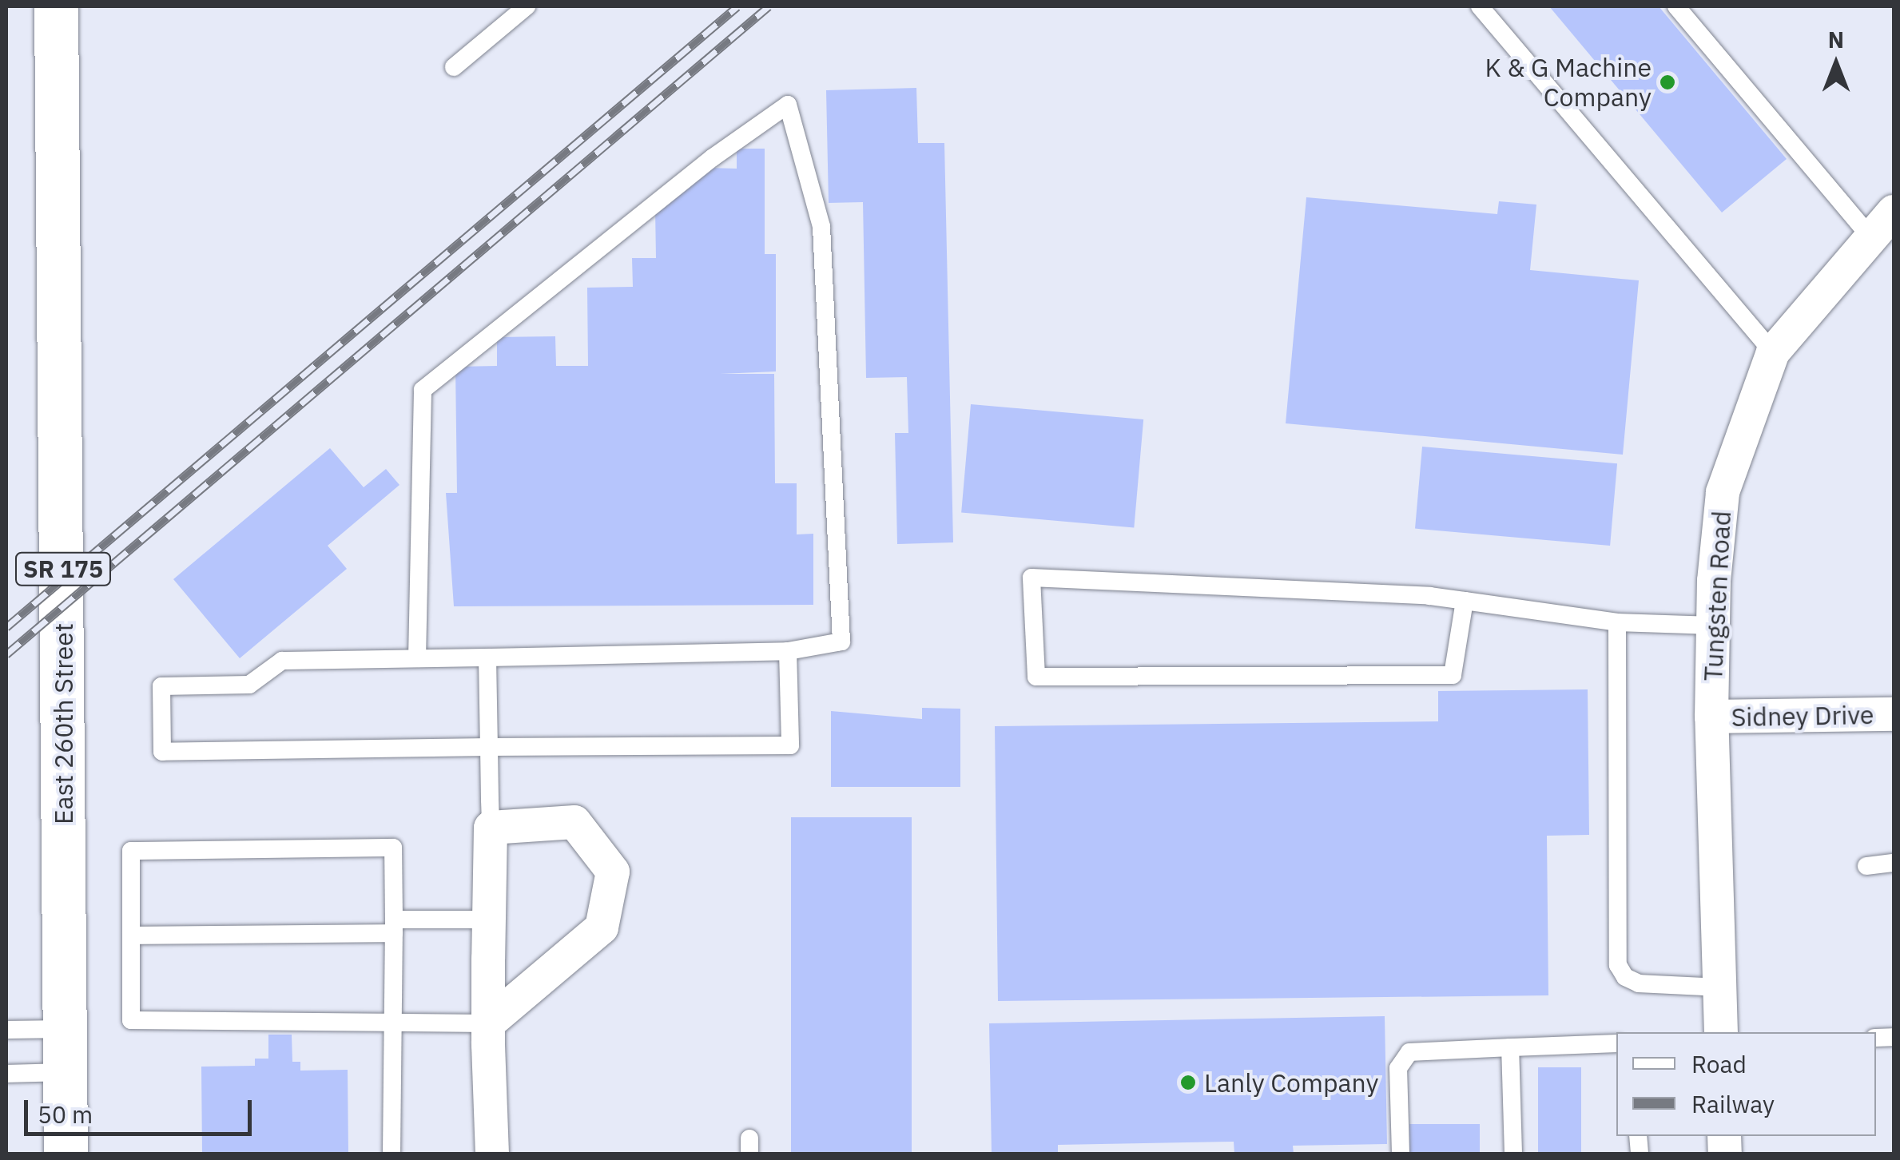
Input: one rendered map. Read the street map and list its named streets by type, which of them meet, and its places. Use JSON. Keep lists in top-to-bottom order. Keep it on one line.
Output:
{"streets":{"main road":["SR 175","East 260th Street"],"street":["Tungsten Road","Sidney Drive"]},"crossings":[["Tungsten Road","Sidney Drive"]],"places":["K & G Machine Company","Lanly Company"],"legend":["Road","Railway"],"scale_bar":"50 m","north":"top"}
